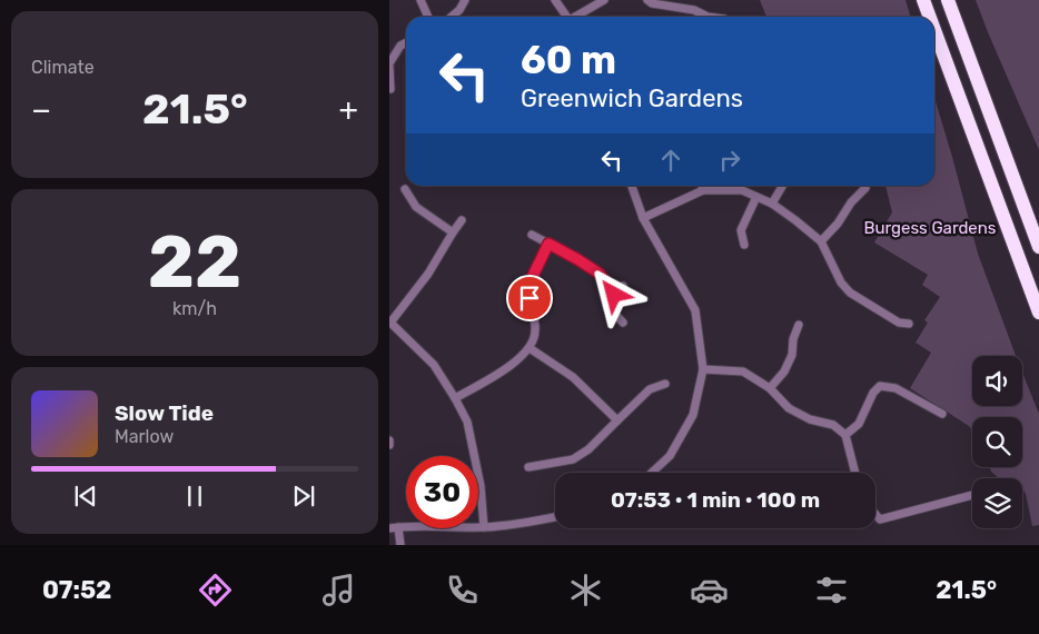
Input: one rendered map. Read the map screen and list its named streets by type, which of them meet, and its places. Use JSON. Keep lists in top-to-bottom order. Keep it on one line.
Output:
{"parks":["Burgess Gardens"],"page":{"tile":["Climate",["22","km/h"]],"turn":["60 m","Greenwich Gardens"],"heat":["−","21.5°","+"],"song":["Slow Tide","Marlow"],"limit":"30","trip":"07:53 · 1 min · 100 m","tabs":["07:52","21.5°"]}}
